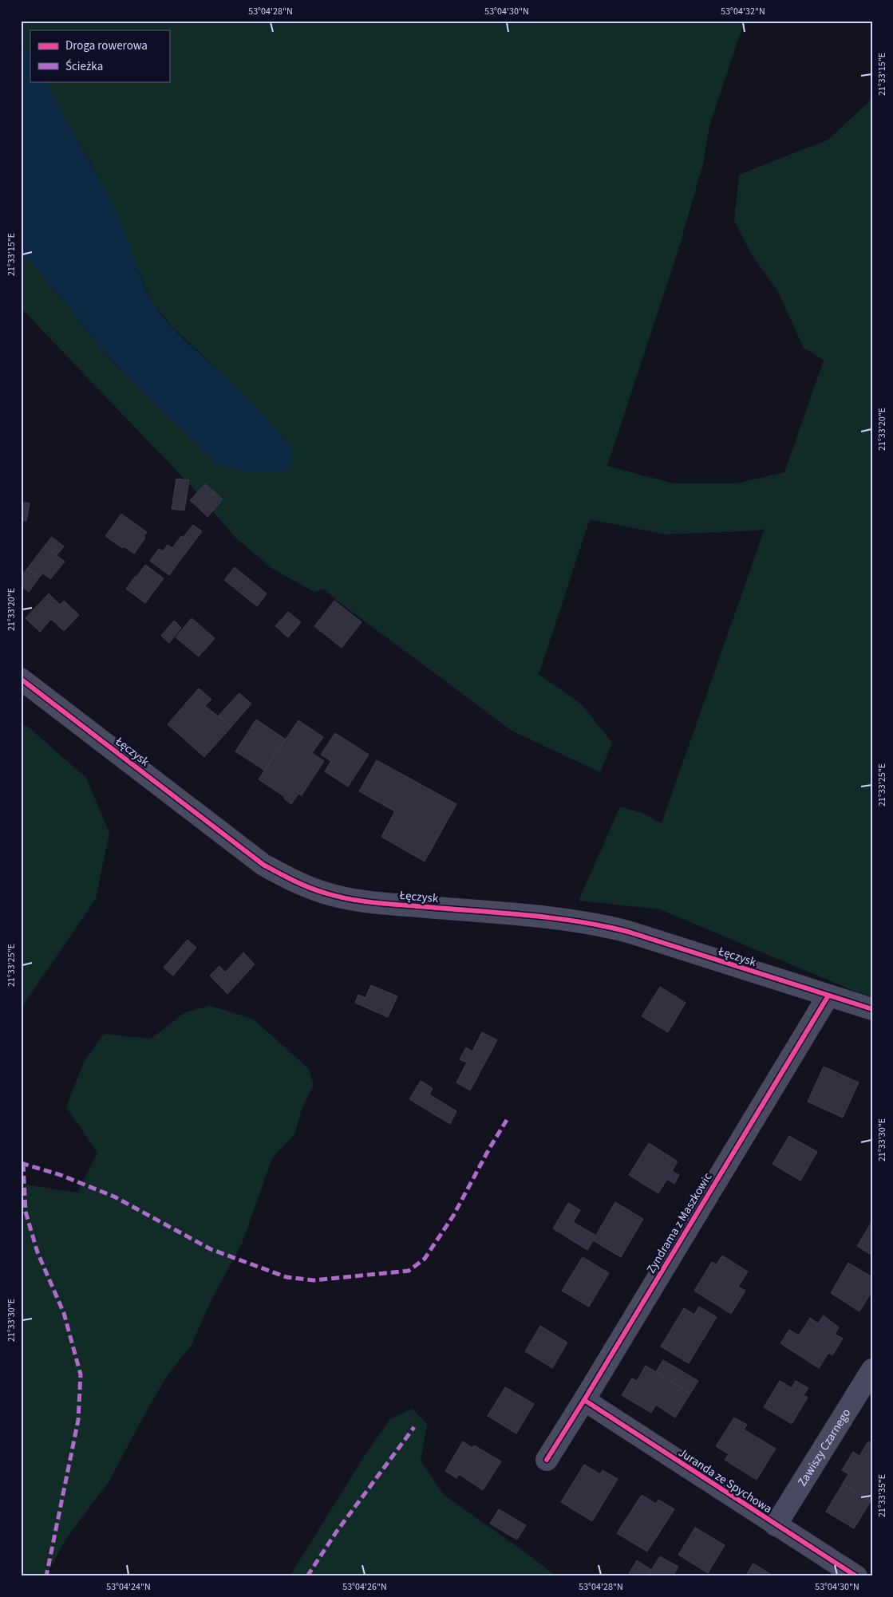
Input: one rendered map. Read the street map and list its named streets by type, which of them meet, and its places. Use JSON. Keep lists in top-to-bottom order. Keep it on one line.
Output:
{"streets":{"street":["Łęczysk","Zyndrama z Maszkowic","Zawiszy Czarnego","Juranda ze Spychowa"]},"crossings":[["Łęczysk","Zyndrama z Maszkowic"],["Zyndrama z Maszkowic","Juranda ze Spychowa"],["Zawiszy Czarnego","Juranda ze Spychowa"]],"legend":["Droga rowerowa","Ścieżka"],"coordinates":["53°04'28\"N","53°04'30\"N","53°04'32\"N","21°33'15\"E","21°33'20\"E","21°33'25\"E","21°33'30\"E","21°33'35\"E","53°04'24\"N","53°04'26\"N"]}
